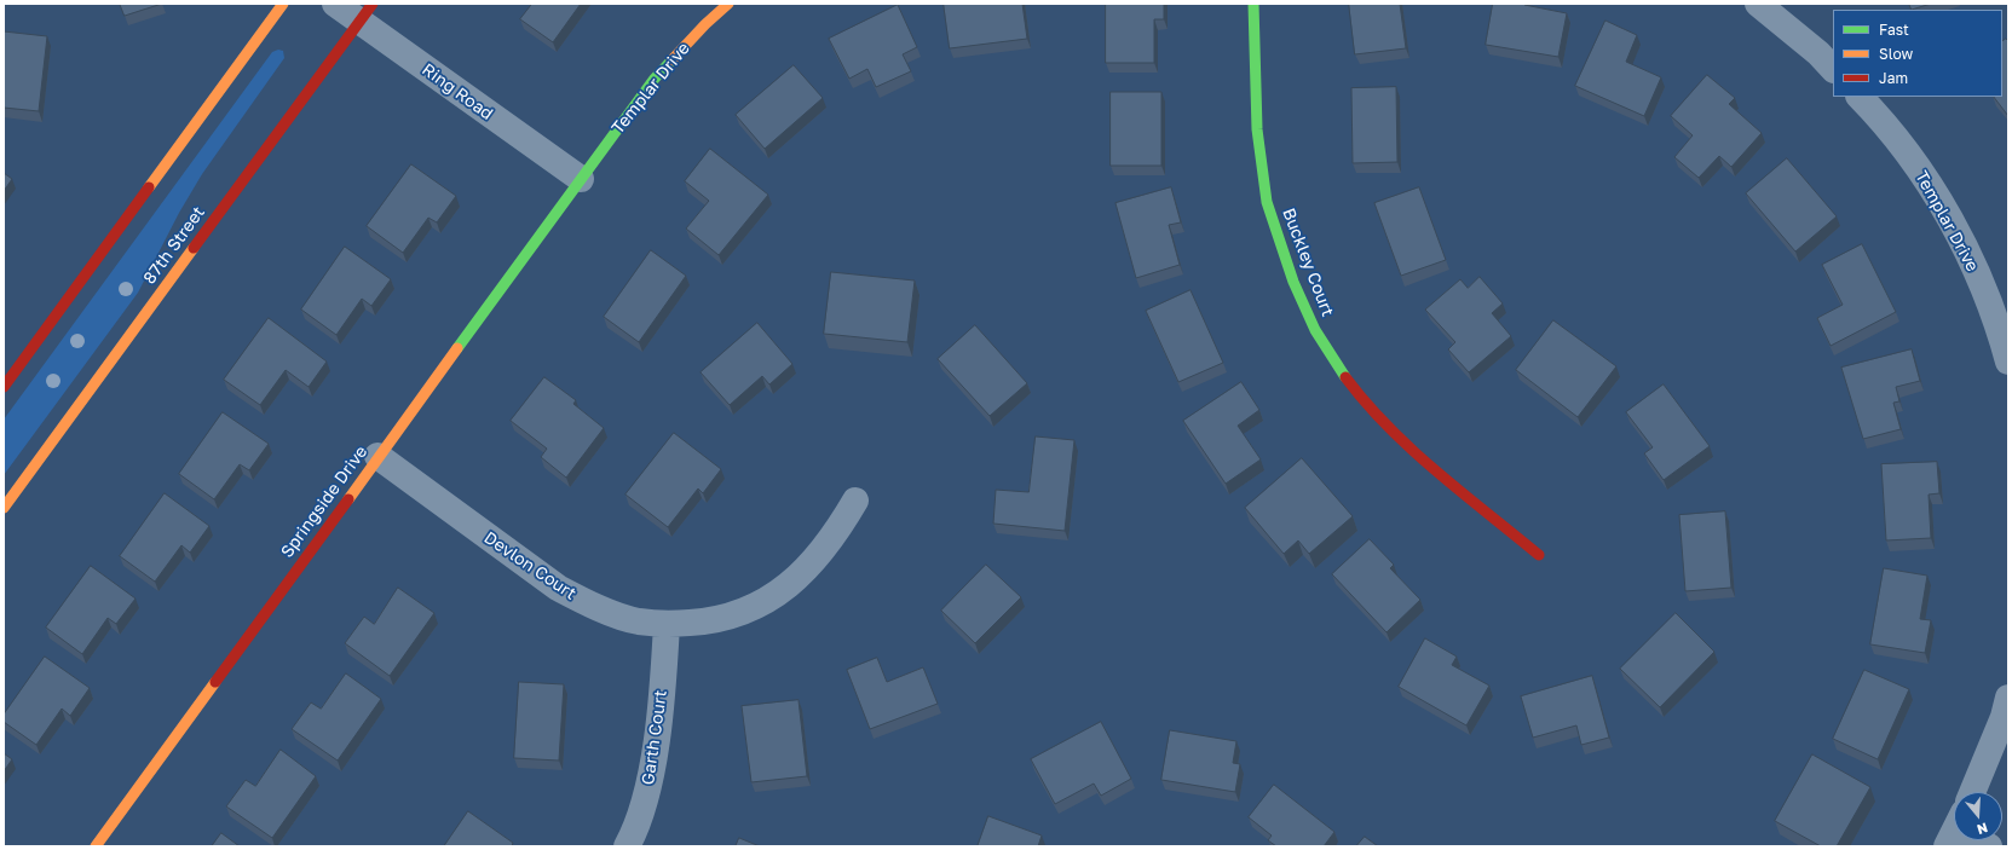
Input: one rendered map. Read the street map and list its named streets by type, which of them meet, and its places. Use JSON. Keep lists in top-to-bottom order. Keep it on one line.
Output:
{"streets":{"street":["Templar Drive","Ring Road","87th Street","Buckley Court","Springside Drive","Devlon Court","Garth Court"]},"crossings":[["Templar Drive","Ring Road"],["Templar Drive","Springside Drive"],["Ring Road","87th Street"],["Ring Road","Springside Drive"],["Springside Drive","Devlon Court"],["Devlon Court","Garth Court"]],"legend":["Fast","Slow","Jam"],"north":"bottom"}
